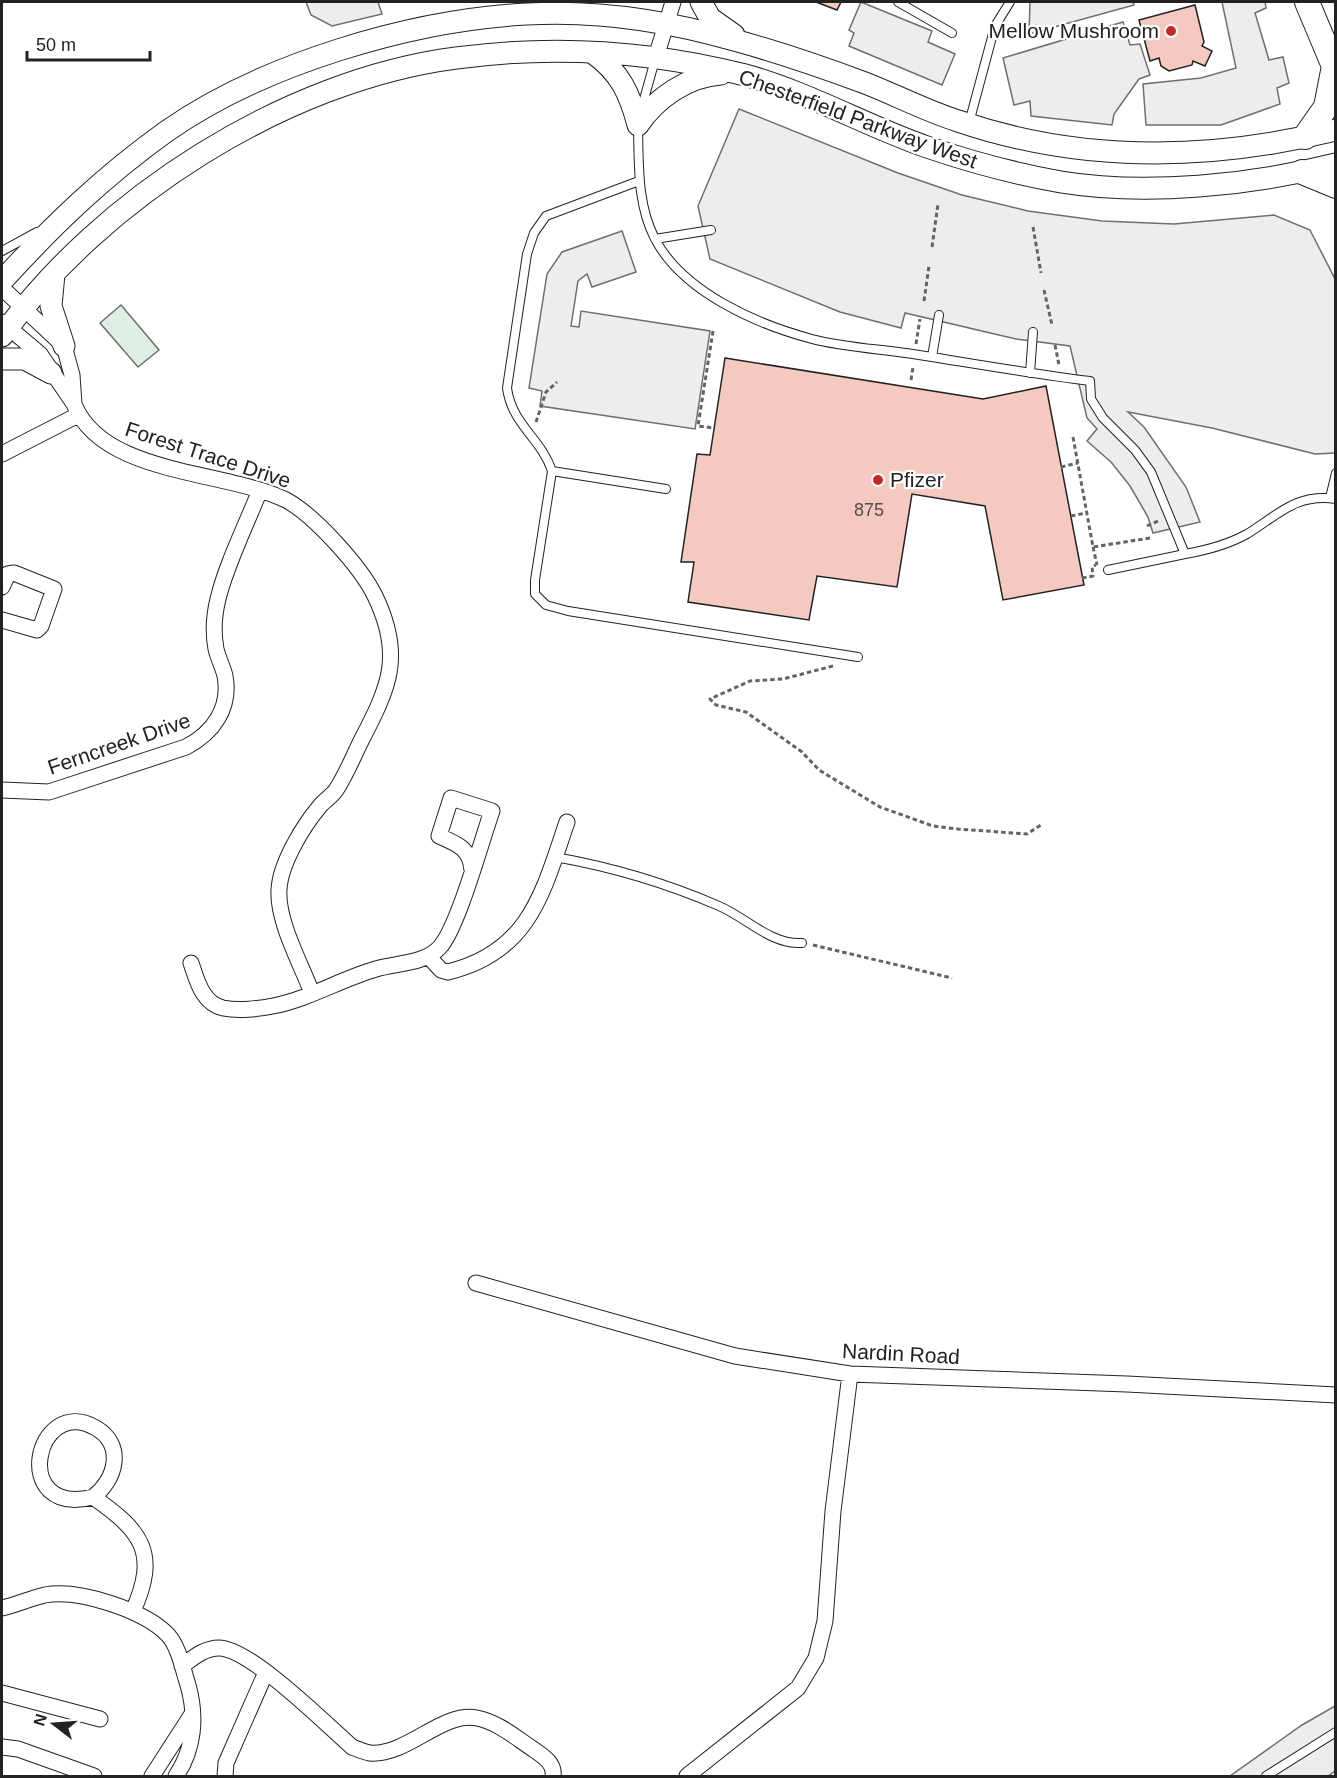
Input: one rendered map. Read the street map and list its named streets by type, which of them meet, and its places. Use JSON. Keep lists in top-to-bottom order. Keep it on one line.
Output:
{"streets":{"street":["Chesterfield Parkway West","Forest Trace Drive","Ferncreek Drive","Nardin Road"]},"crossings":[["Chesterfield Parkway West","Forest Trace Drive"],["Forest Trace Drive","Ferncreek Drive"]],"places":["Mellow Mushroom","Pfizer"],"house_numbers":["875"],"scale_bar":"50 m","north":"left"}
